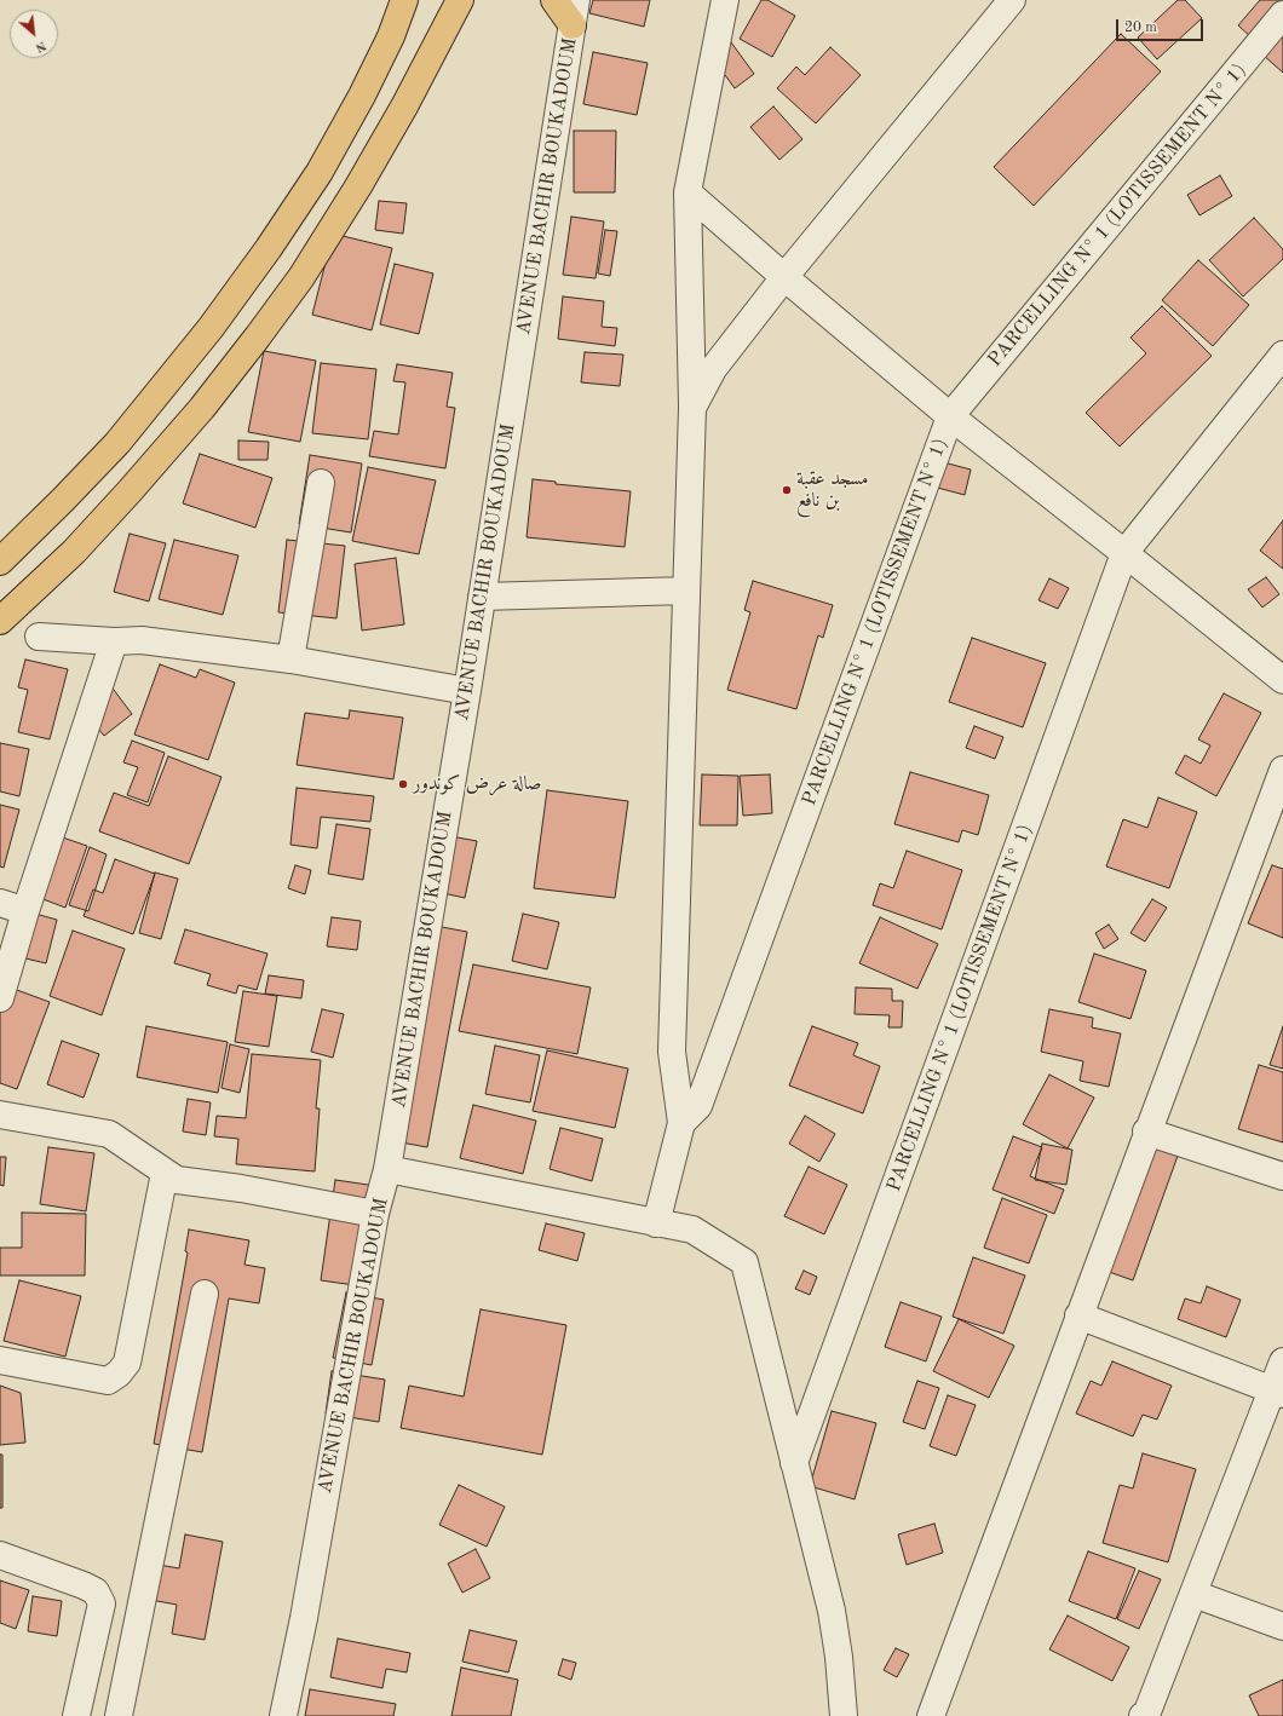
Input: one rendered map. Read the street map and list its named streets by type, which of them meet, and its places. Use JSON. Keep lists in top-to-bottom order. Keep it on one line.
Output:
{"streets":{"street":["AVENUE BACHIR BOUKADOUM","PARCELLING N° 1 (LOTISSEMENT N° 1)"]},"places":["مسجد عقبة بن نافع","صالة عرض كوندور"],"scale_bar":"20 m","north":"bottom right"}
